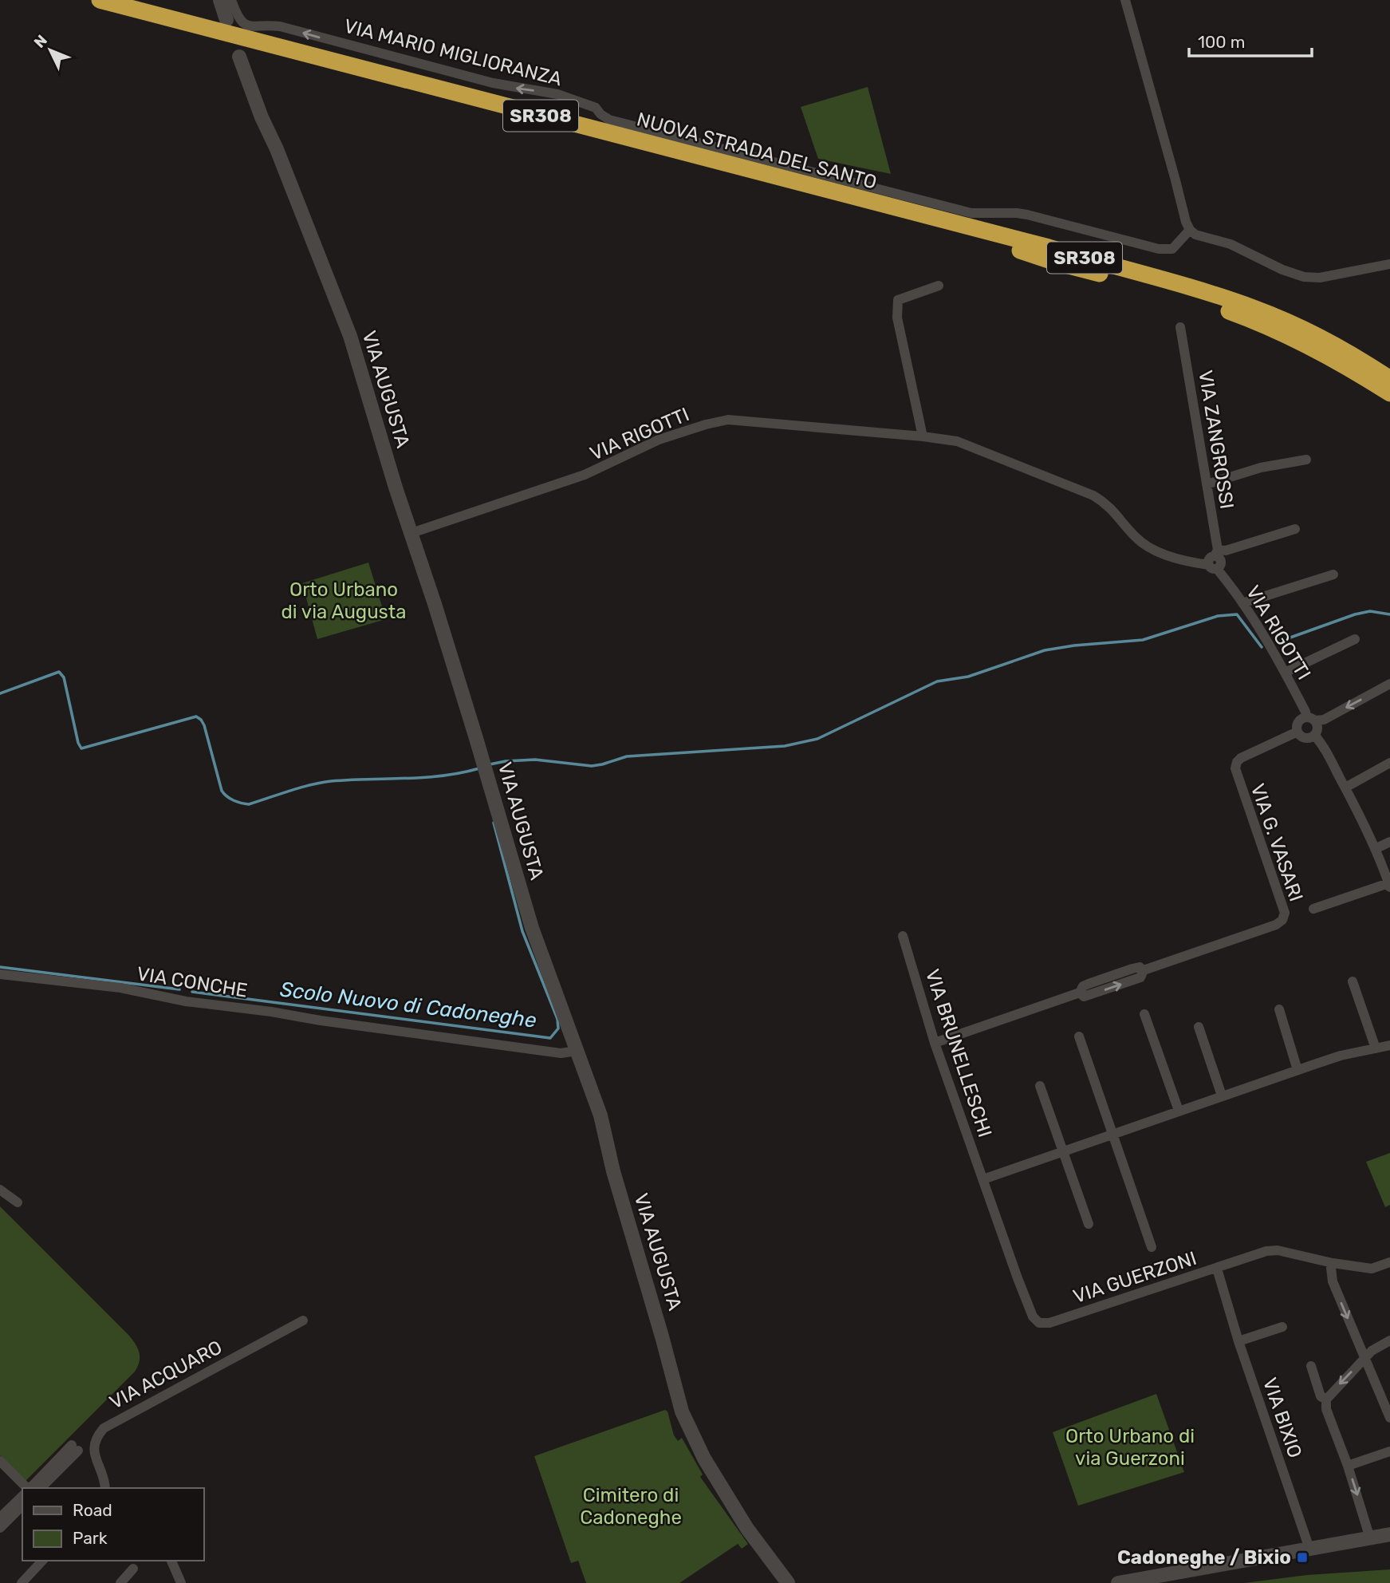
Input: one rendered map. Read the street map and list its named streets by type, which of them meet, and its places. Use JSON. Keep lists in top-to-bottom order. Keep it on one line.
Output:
{"streets":{"highway":["SR308","NUOVA STRADA DEL SANTO"],"street":["VIA MARIO MIGLIORANZA","VIA AUGUSTA","VIA RIGOTTI","VIA ZANGROSSI","VIA G. VASARI","VIA CONCHE","VIA BRUNELLESCHI","VIA GUERZONI","VIA ACQUARO","VIA BIXIO"]},"crossings":[["VIA AUGUSTA","VIA RIGOTTI"],["VIA AUGUSTA","VIA CONCHE"],["VIA RIGOTTI","VIA ZANGROSSI"],["VIA RIGOTTI","VIA G. VASARI"],["VIA G. VASARI","VIA BRUNELLESCHI"],["VIA BRUNELLESCHI","VIA GUERZONI"],["VIA GUERZONI","VIA BIXIO"]],"one_way":["VIA MARIO MIGLIORANZA"],"water":["Scolo Nuovo di Cadoneghe"],"parks":["Orto Urbano di via Augusta","Orto Urbano di via Guerzoni","Cimitero di Cadoneghe"],"places":{"transit":["Cadoneghe / Bixio"]},"legend":["Road","Park"],"scale_bar":"100 m","north":"top left"}
